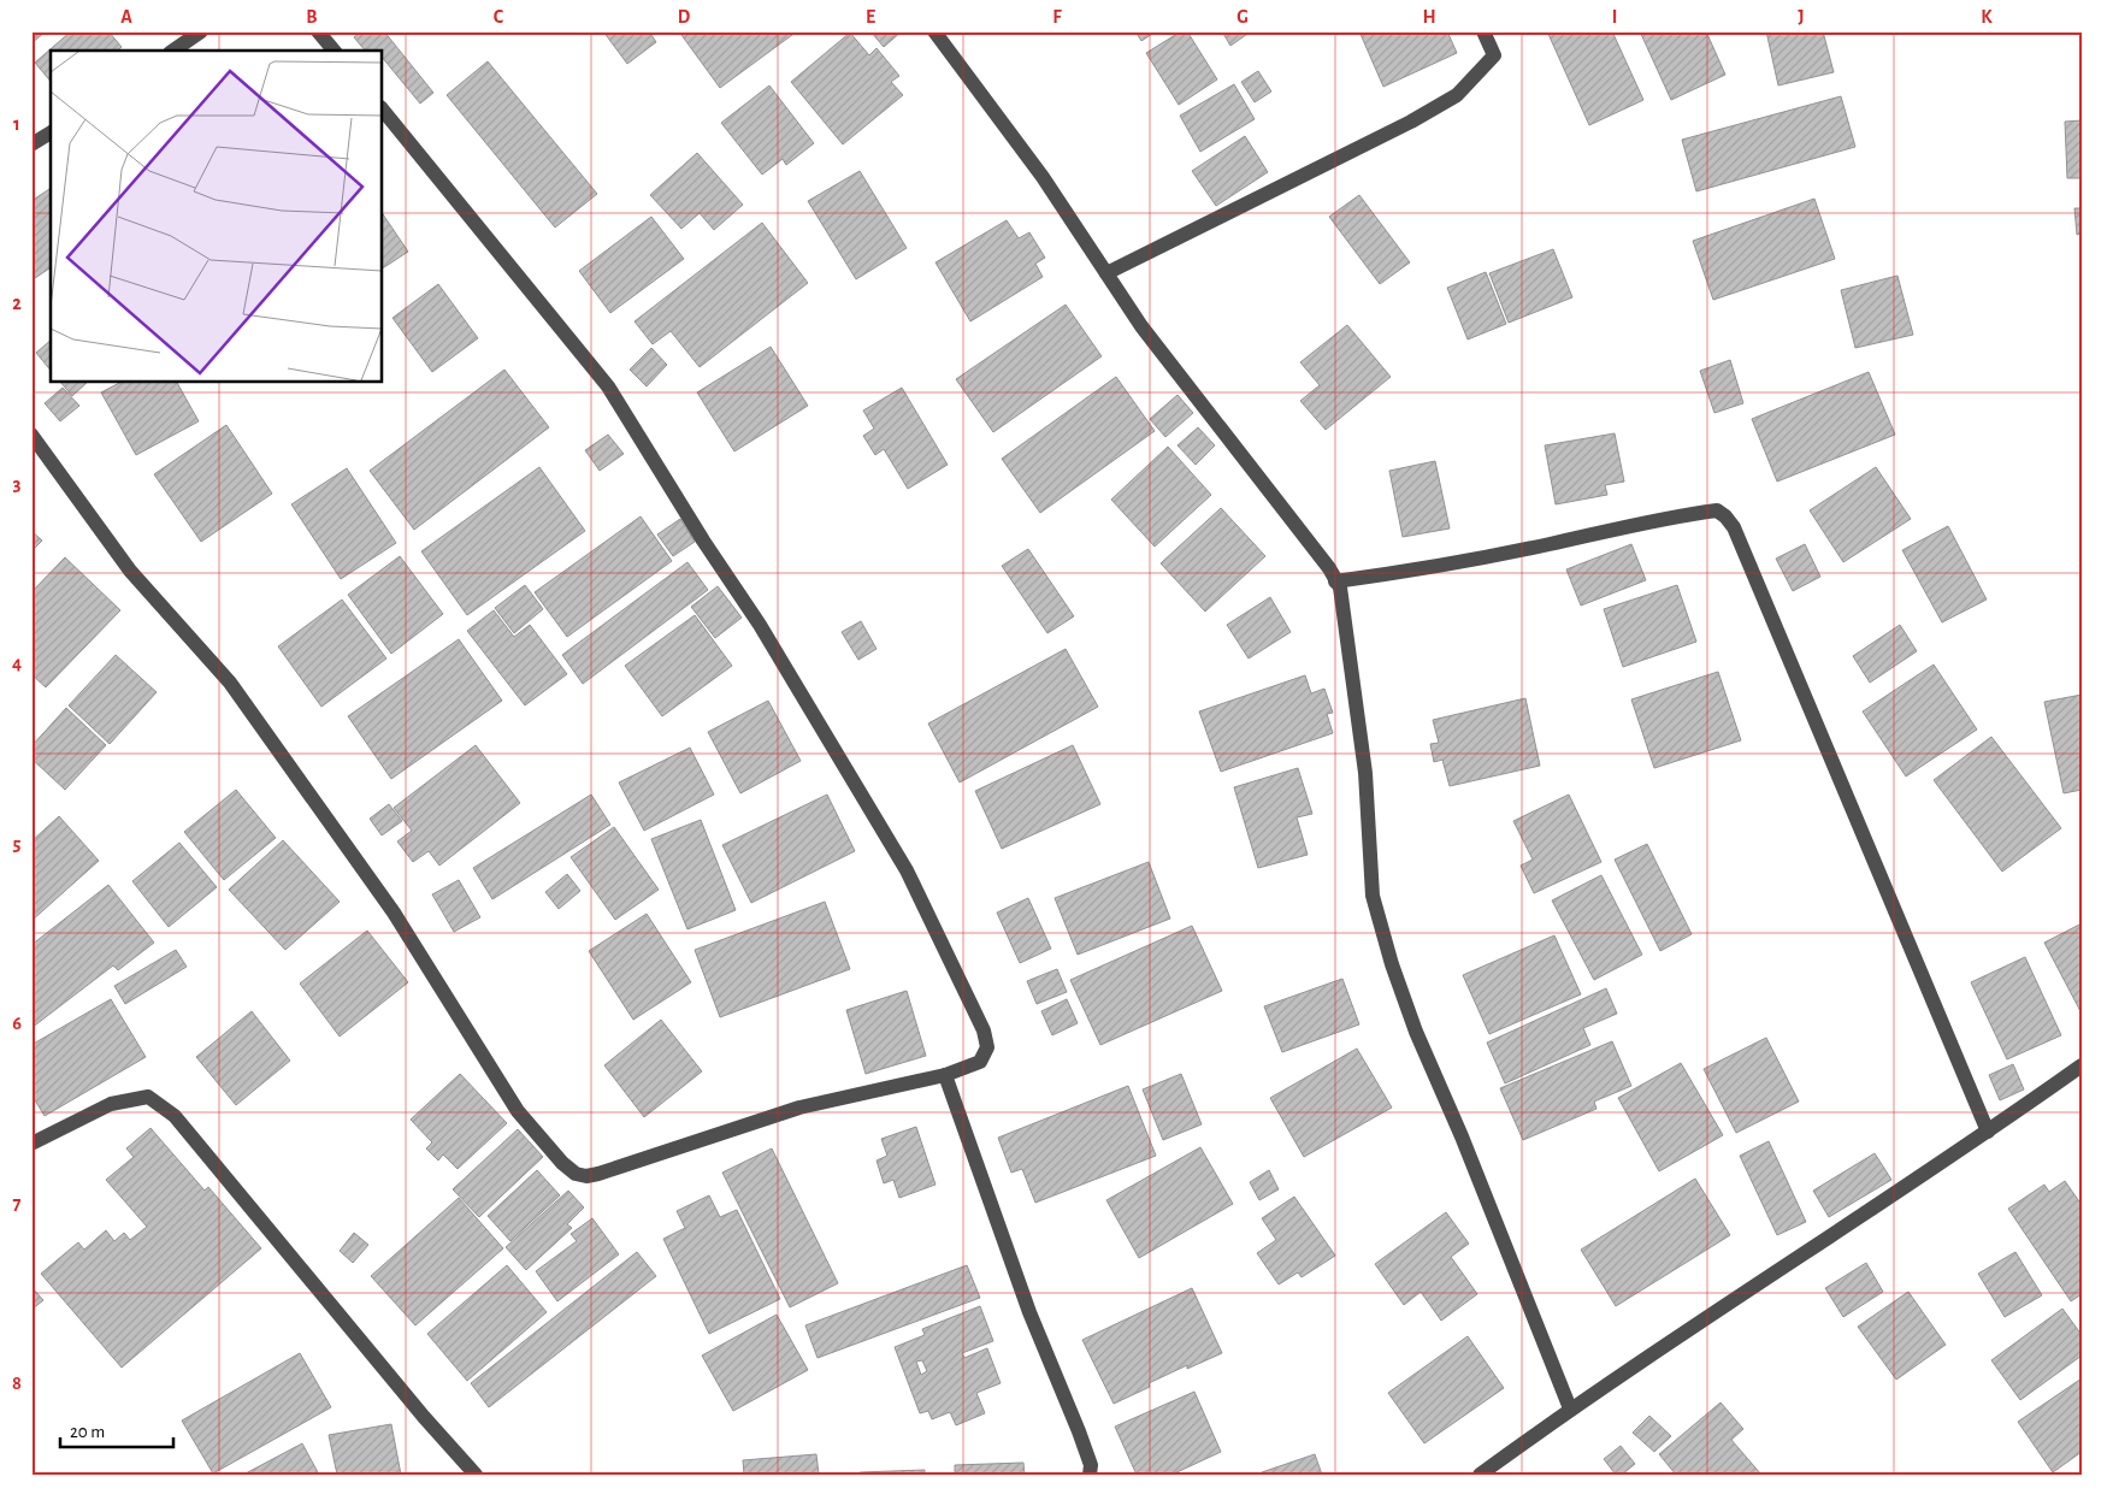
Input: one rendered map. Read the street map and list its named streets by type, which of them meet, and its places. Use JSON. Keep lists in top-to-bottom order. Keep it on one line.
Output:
{"scale_bar":"20 m","grid":{"columns":["A","B","C","D","E","F","G","H","I","J","K"],"rows":["1","2","3","4","5","6","7","8"]}}
